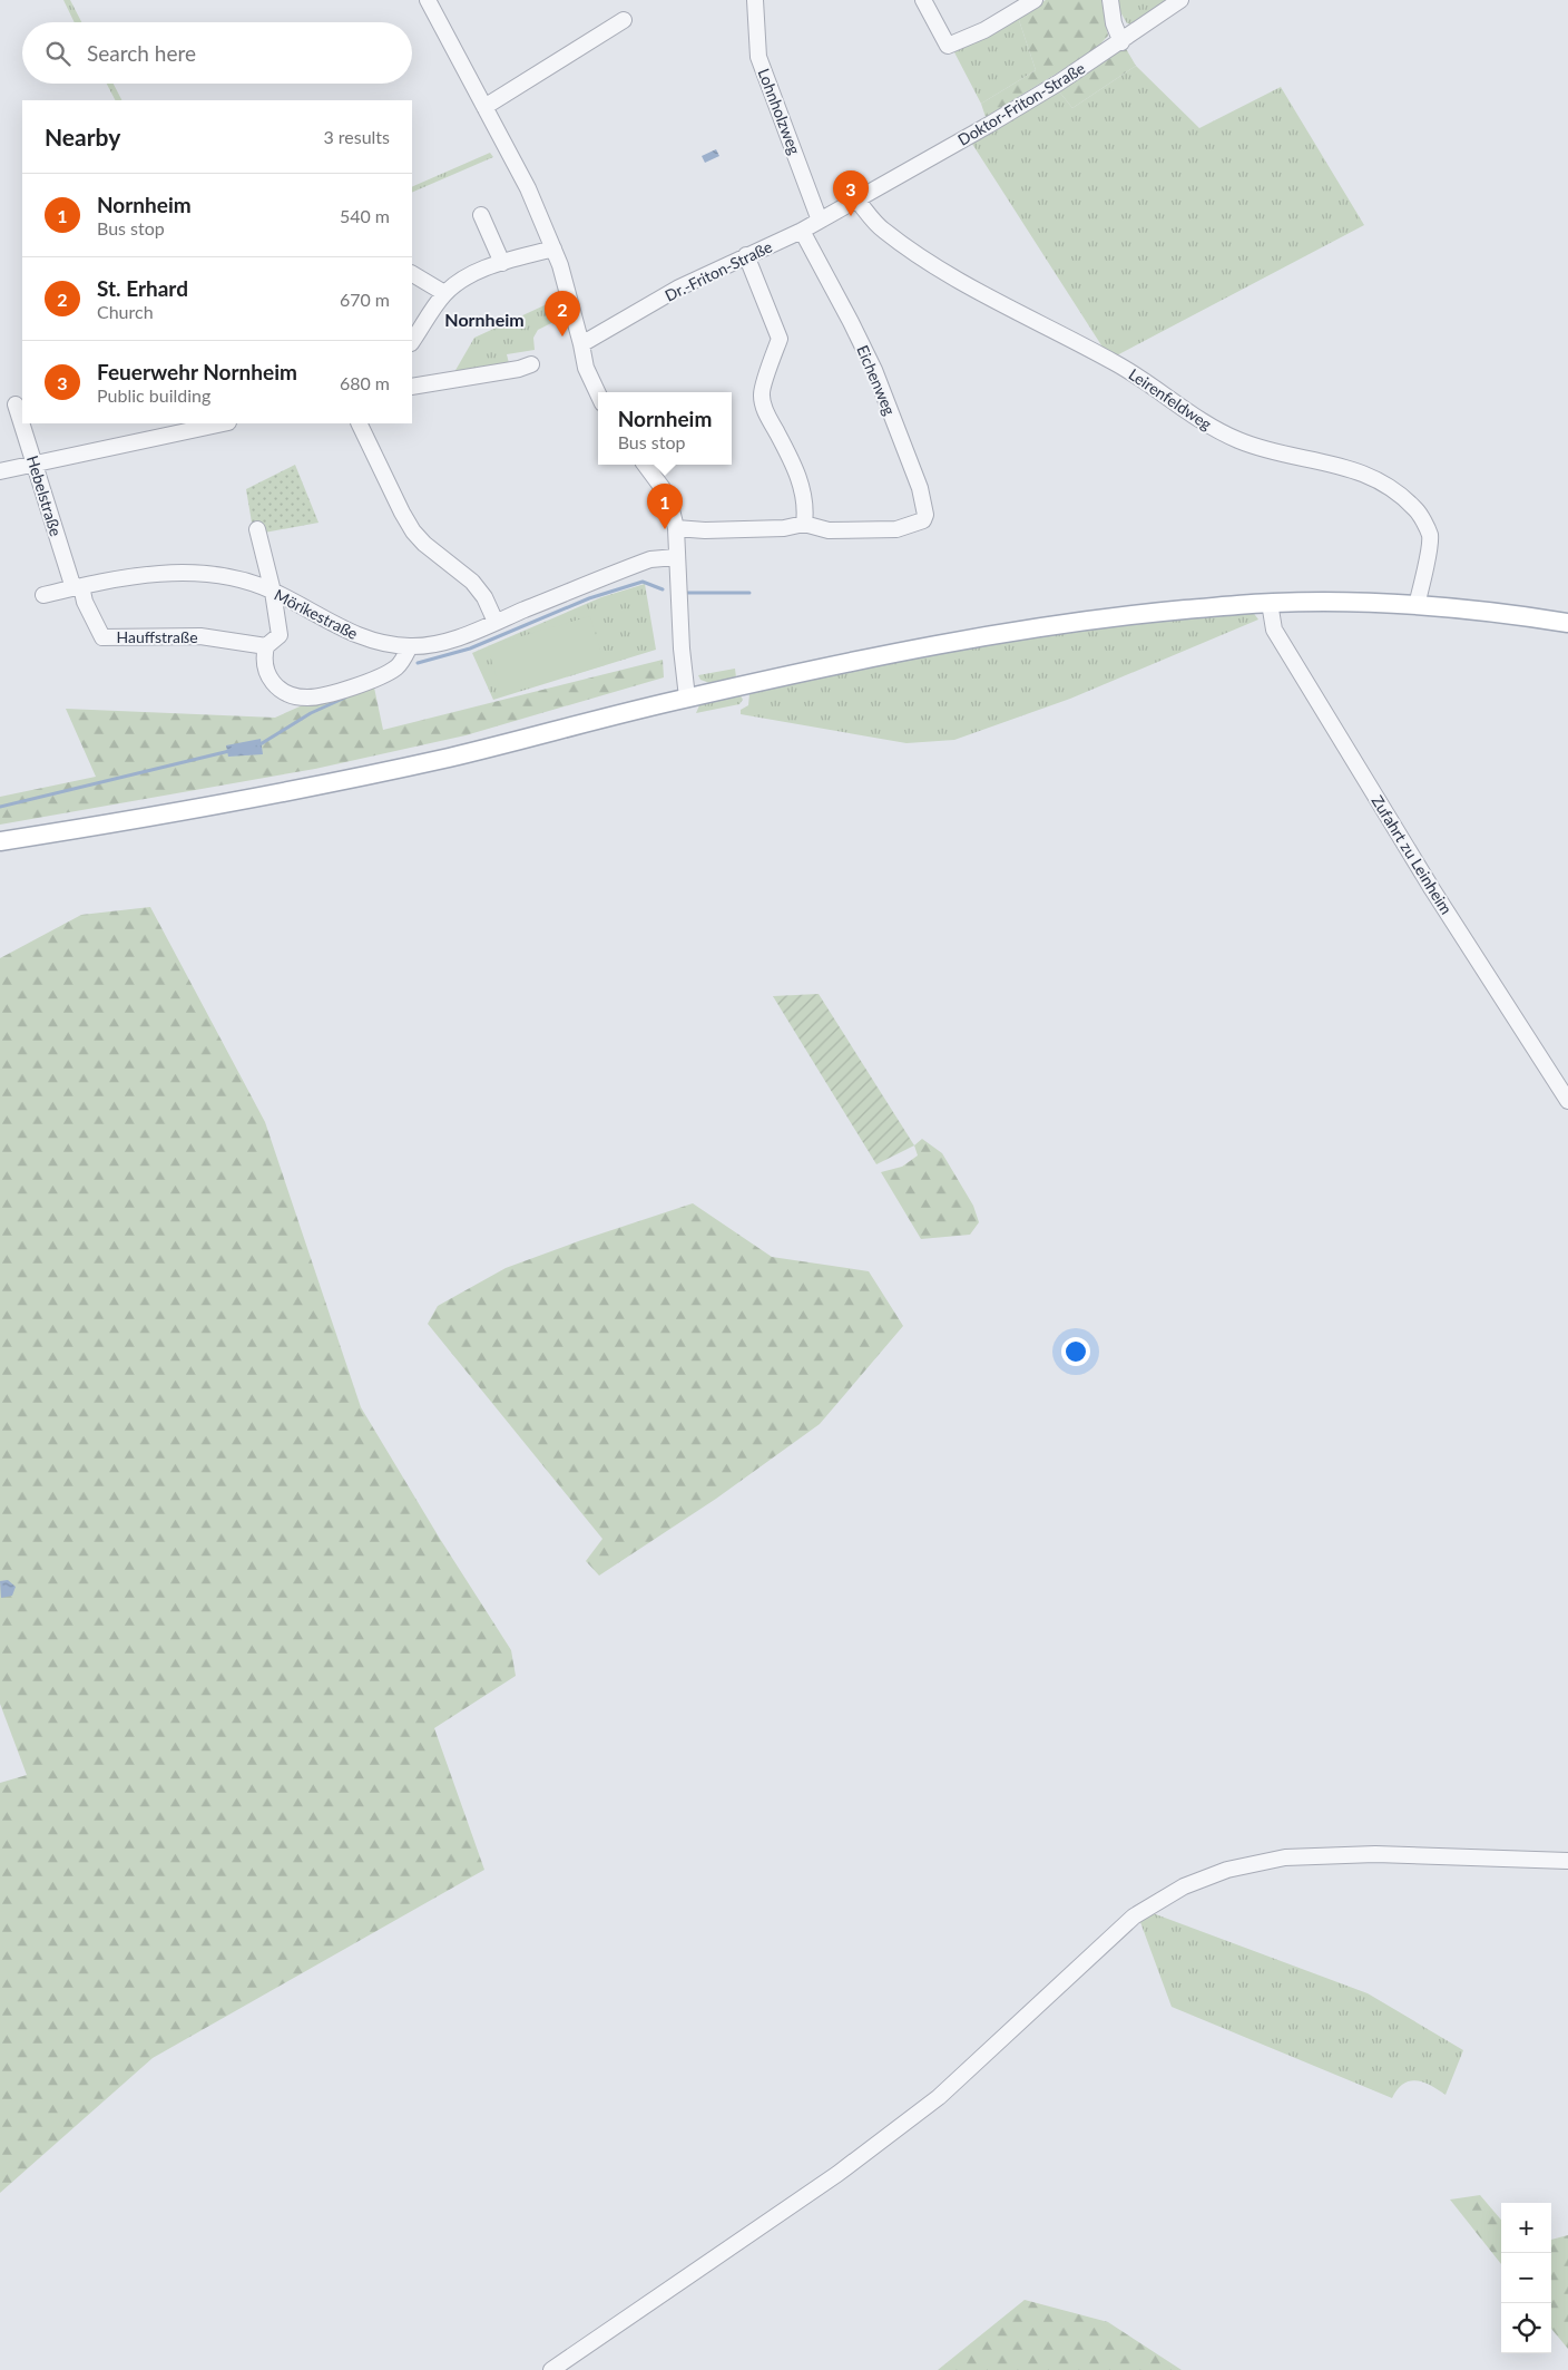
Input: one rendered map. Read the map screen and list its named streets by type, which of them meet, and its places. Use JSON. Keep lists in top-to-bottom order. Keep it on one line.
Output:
{"streets":{"street":["Doktor-Friton-Straße","Lohnholzweg","Dr.-Friton-Straße","Eichenweg","Leirenfeldweg","Hebelstraße","Mörikestraße","Hauffstraße","Zufahrt zu Leinheim"]},"crossings":[["Doktor-Friton-Straße","Dr.-Friton-Straße"],["Doktor-Friton-Straße","Leirenfeldweg"],["Lohnholzweg","Dr.-Friton-Straße"],["Dr.-Friton-Straße","Eichenweg"],["Dr.-Friton-Straße","Leirenfeldweg"],["Hebelstraße","Mörikestraße"],["Hebelstraße","Hauffstraße"],["Mörikestraße","Hauffstraße"]],"districts":["Nornheim"],"page":{"search":"Search here","heading":["Nearby","3 results"],"pins":["3","2","1"],"list":[{"mark":"1","name":"Nornheim","note":"Bus stop","value":"540 m"},{"mark":"2","name":"St. Erhard","note":"Church","value":"670 m"},{"mark":"3","name":"Feuerwehr Nornheim","note":"Public building","value":"680 m"}],"popup":["Nornheim","Bus stop"],"map_buttons":["+","−"]}}
